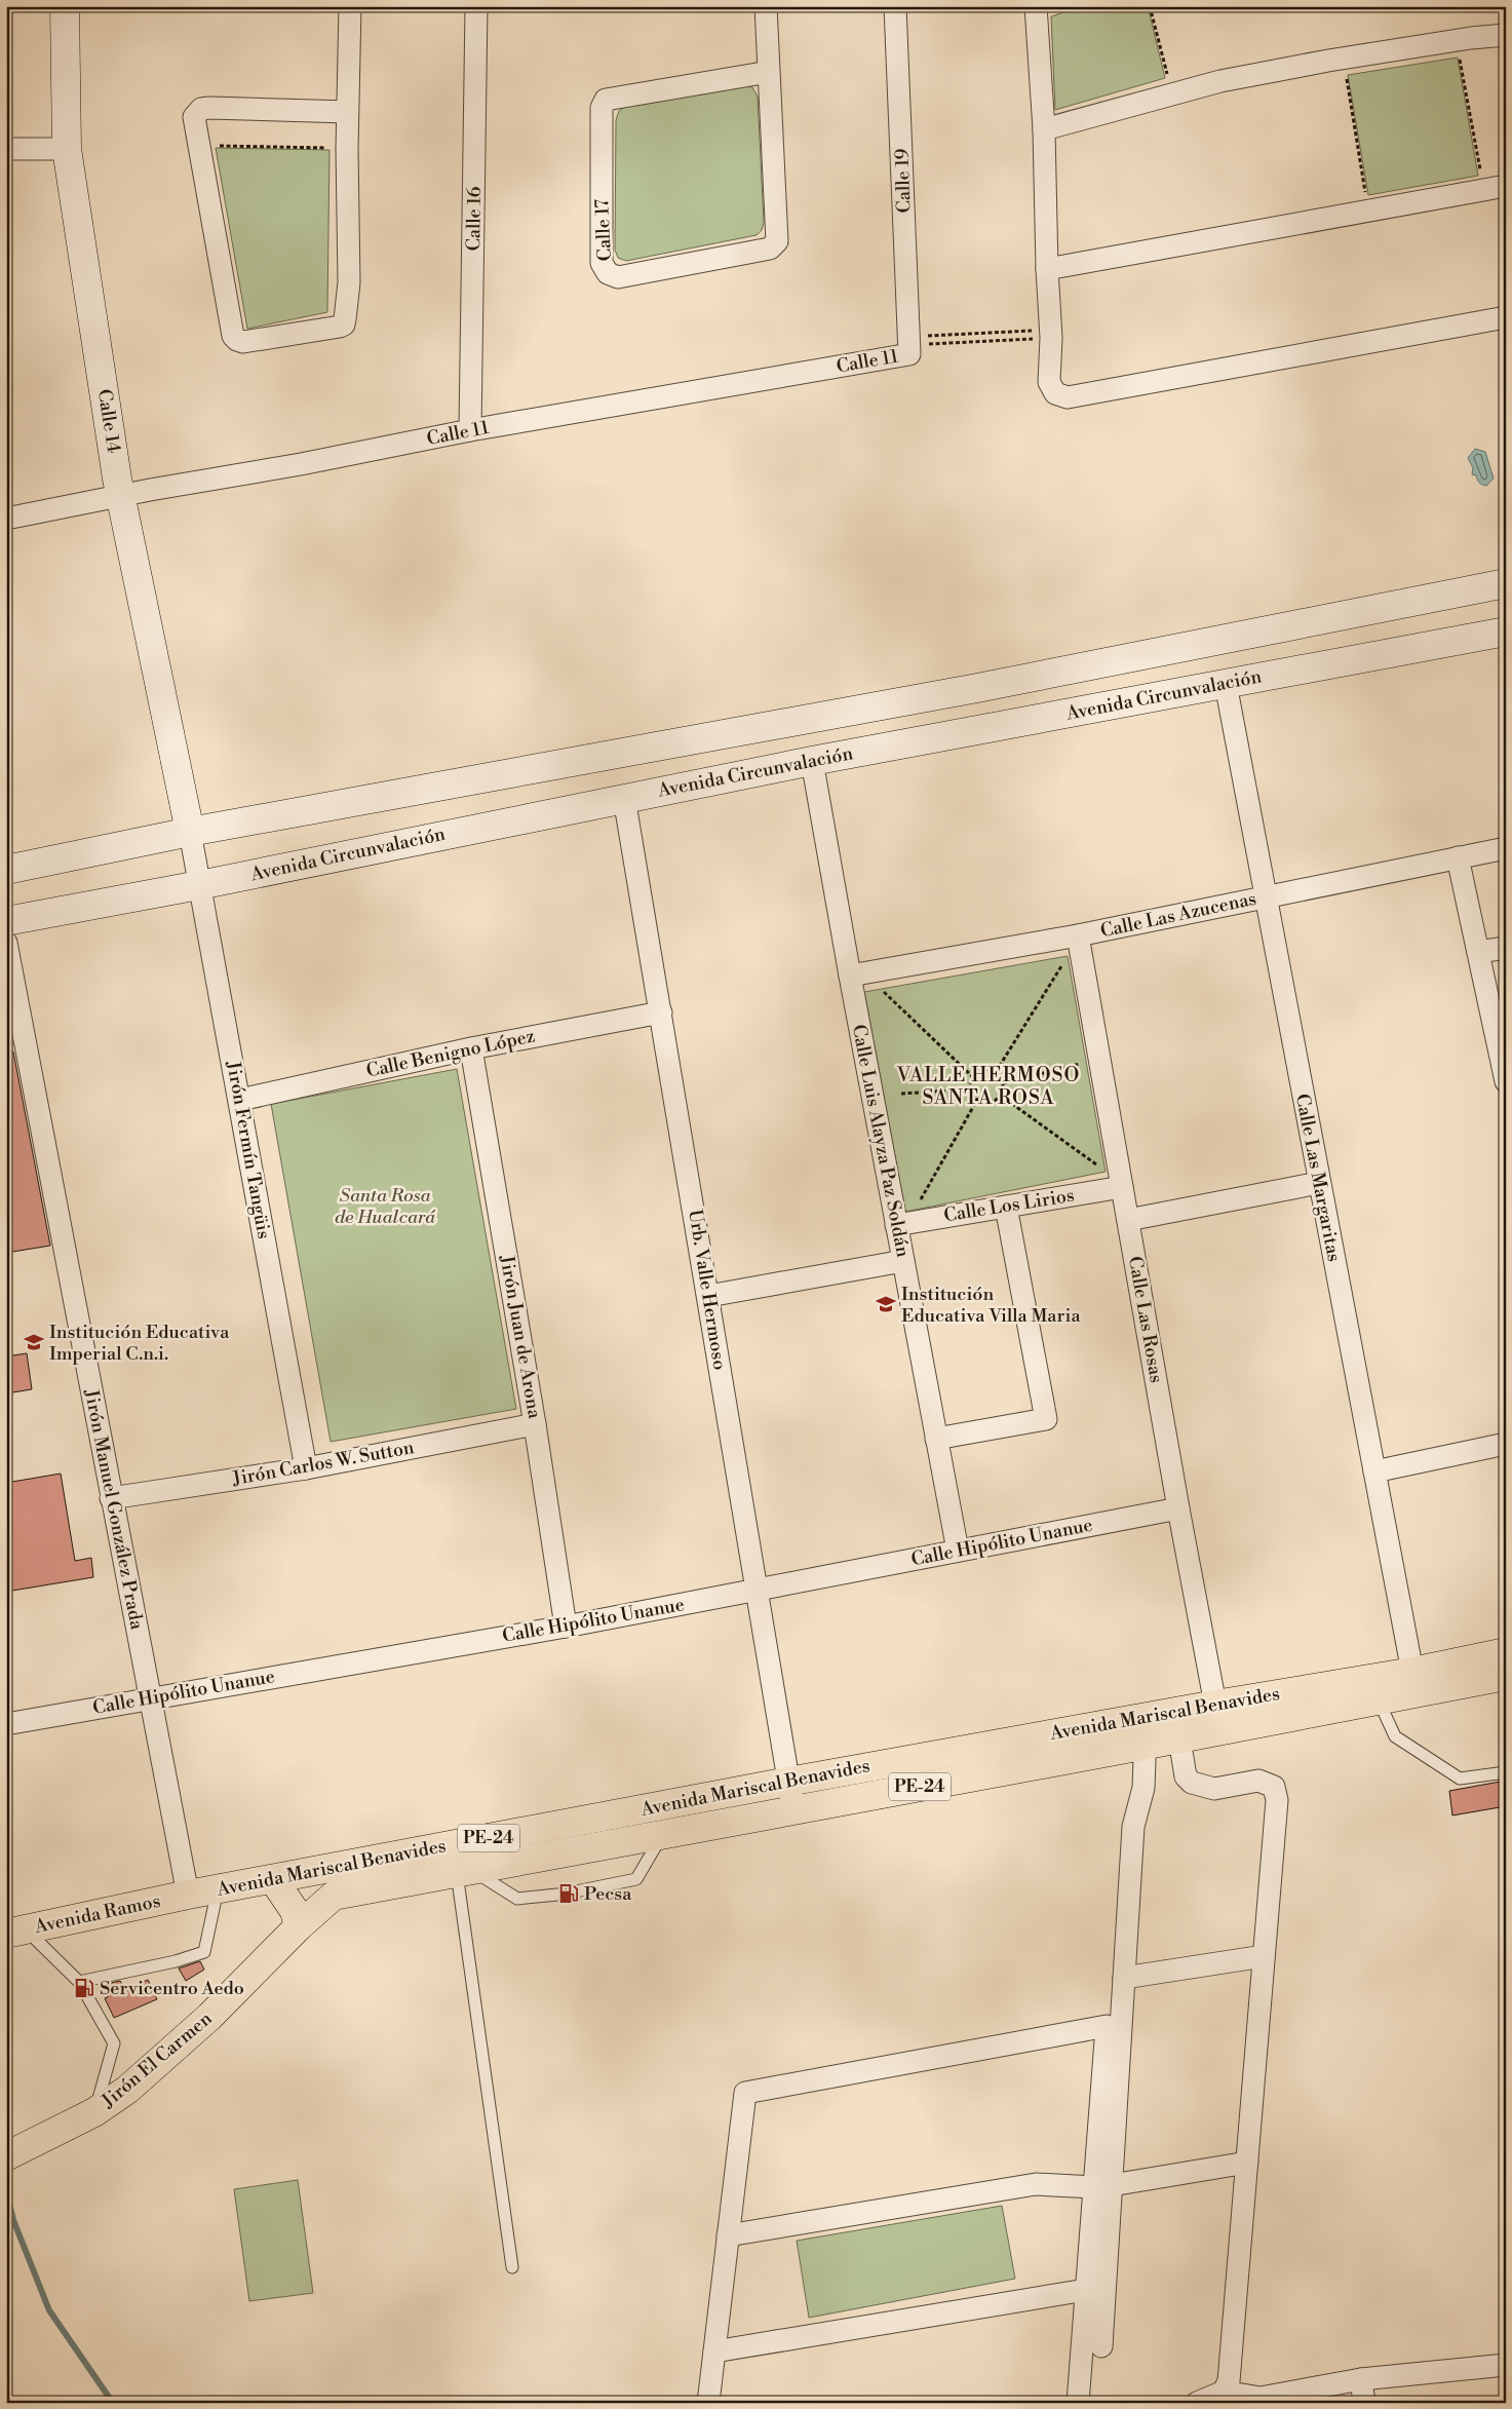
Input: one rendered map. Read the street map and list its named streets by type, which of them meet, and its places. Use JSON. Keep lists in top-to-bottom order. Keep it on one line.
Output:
{"streets":{"highway":["Avenida Mariscal Benavides","PE-24","Avenida Ramos","Jirón El Carmen"],"street":["Calle 19","Calle 16","Calle 17","Calle 11","Calle 14","Avenida Circunvalación","Calle Las Azucenas","Calle Benigno López","Calle Luis Alayza Paz Soldán","Jirón Fermín Tangüis","Calle Las Margaritas","Calle Los Lirios","Urb. Valle Hermoso","Calle Las Rosas","Jirón Juan de Arona","Jirón Carlos W. Sutton","Jirón Manuel González Prada","Calle Hipólito Unanue"]},"crossings":[["Calle 19","Calle 11"],["Calle 16","Calle 11"],["Calle 11","Calle 14"],["Calle 14","Jirón Fermín Tangüis"],["Avenida Circunvalación","Calle Luis Alayza Paz Soldán"],["Avenida Circunvalación","Jirón Fermín Tangüis"],["Avenida Circunvalación","Calle Las Margaritas"],["Avenida Circunvalación","Urb. Valle Hermoso"],["Calle Las Azucenas","Calle Luis Alayza Paz Soldán"],["Calle Las Azucenas","Calle Las Margaritas"],["Calle Las Azucenas","Calle Las Rosas"],["Calle Benigno López","Jirón Fermín Tangüis"],["Calle Benigno López","Urb. Valle Hermoso"],["Calle Benigno López","Jirón Juan de Arona"],["Calle Luis Alayza Paz Soldán","Calle Los Lirios"],["Calle Luis Alayza Paz Soldán","Calle Hipólito Unanue"],["Jirón Fermín Tangüis","Jirón Carlos W. Sutton"],["Calle Las Margaritas","Avenida Mariscal Benavides"],["Calle Los Lirios","Calle Las Rosas"],["Urb. Valle Hermoso","Calle Hipólito Unanue"],["Urb. Valle Hermoso","Avenida Mariscal Benavides"],["Calle Las Rosas","Calle Hipólito Unanue"],["Calle Las Rosas","Avenida Mariscal Benavides"],["Jirón Juan de Arona","Jirón Carlos W. Sutton"],["Jirón Juan de Arona","Calle Hipólito Unanue"],["Jirón Carlos W. Sutton","Jirón Manuel González Prada"],["Jirón Manuel González Prada","Calle Hipólito Unanue"],["Jirón Manuel González Prada","Avenida Mariscal Benavides"],["Jirón Manuel González Prada","Avenida Ramos"],["Avenida Mariscal Benavides","Avenida Ramos"],["Avenida Mariscal Benavides","Jirón El Carmen"]],"districts":["VALLE HERMOSO SANTA ROSA"],"parks":["Santa Rosa de Hualcará"],"places":{"school or university":["Institución Educativa Villa Maria","Institución Educativa Imperial C.n.i."],"fuel station":["Pecsa","Servicentro Aedo"]}}
